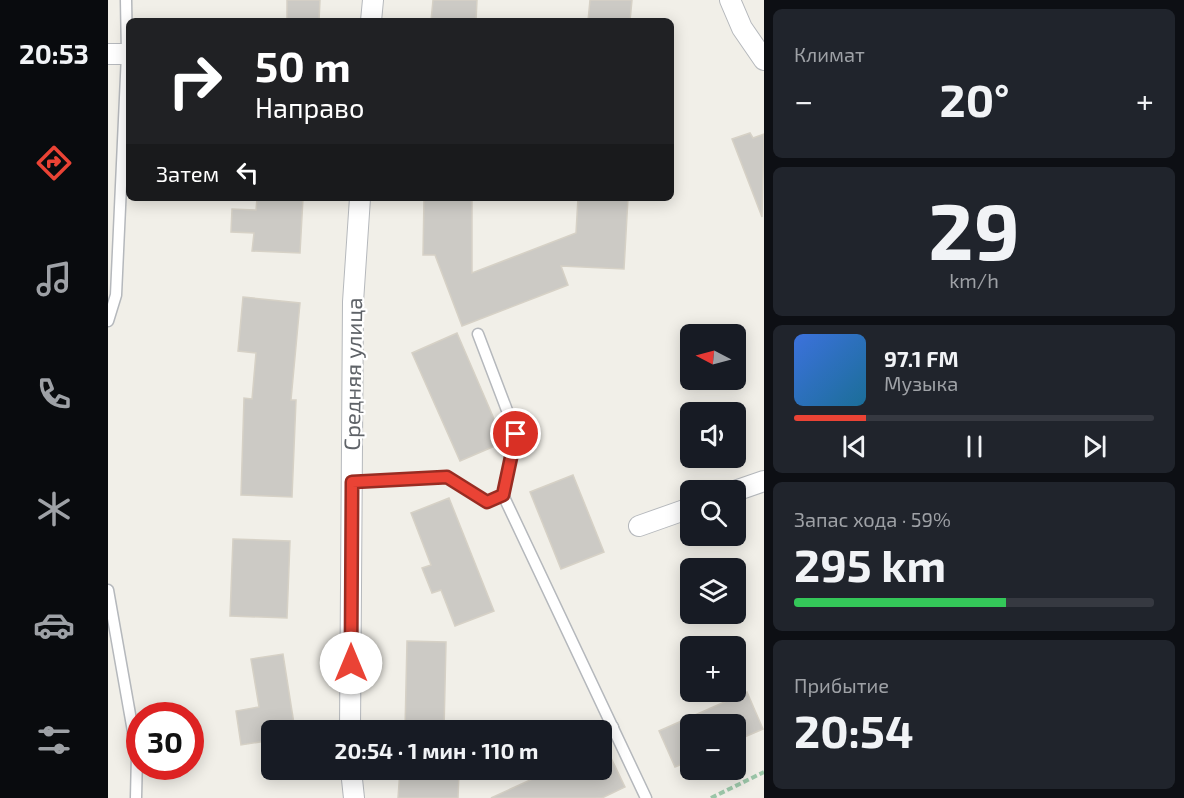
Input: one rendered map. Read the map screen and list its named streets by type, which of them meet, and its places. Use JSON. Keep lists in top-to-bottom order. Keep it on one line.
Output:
{"streets":{"street":["Средняя улица"]},"north":"left","page":{"tabs":"20:53","tile":["Климат",["29","km/h"],["Запас хода · 59%","295 km"],["Прибытие","20:54"]],"turn":["50 m","Направо"],"heat":["−","20°","+"],"then":"Затем","map_buttons":["+","−"],"song":["97.1 FM","Музыка"],"limit":"30","trip":"20:54 · 1 мин · 110 m"}}
